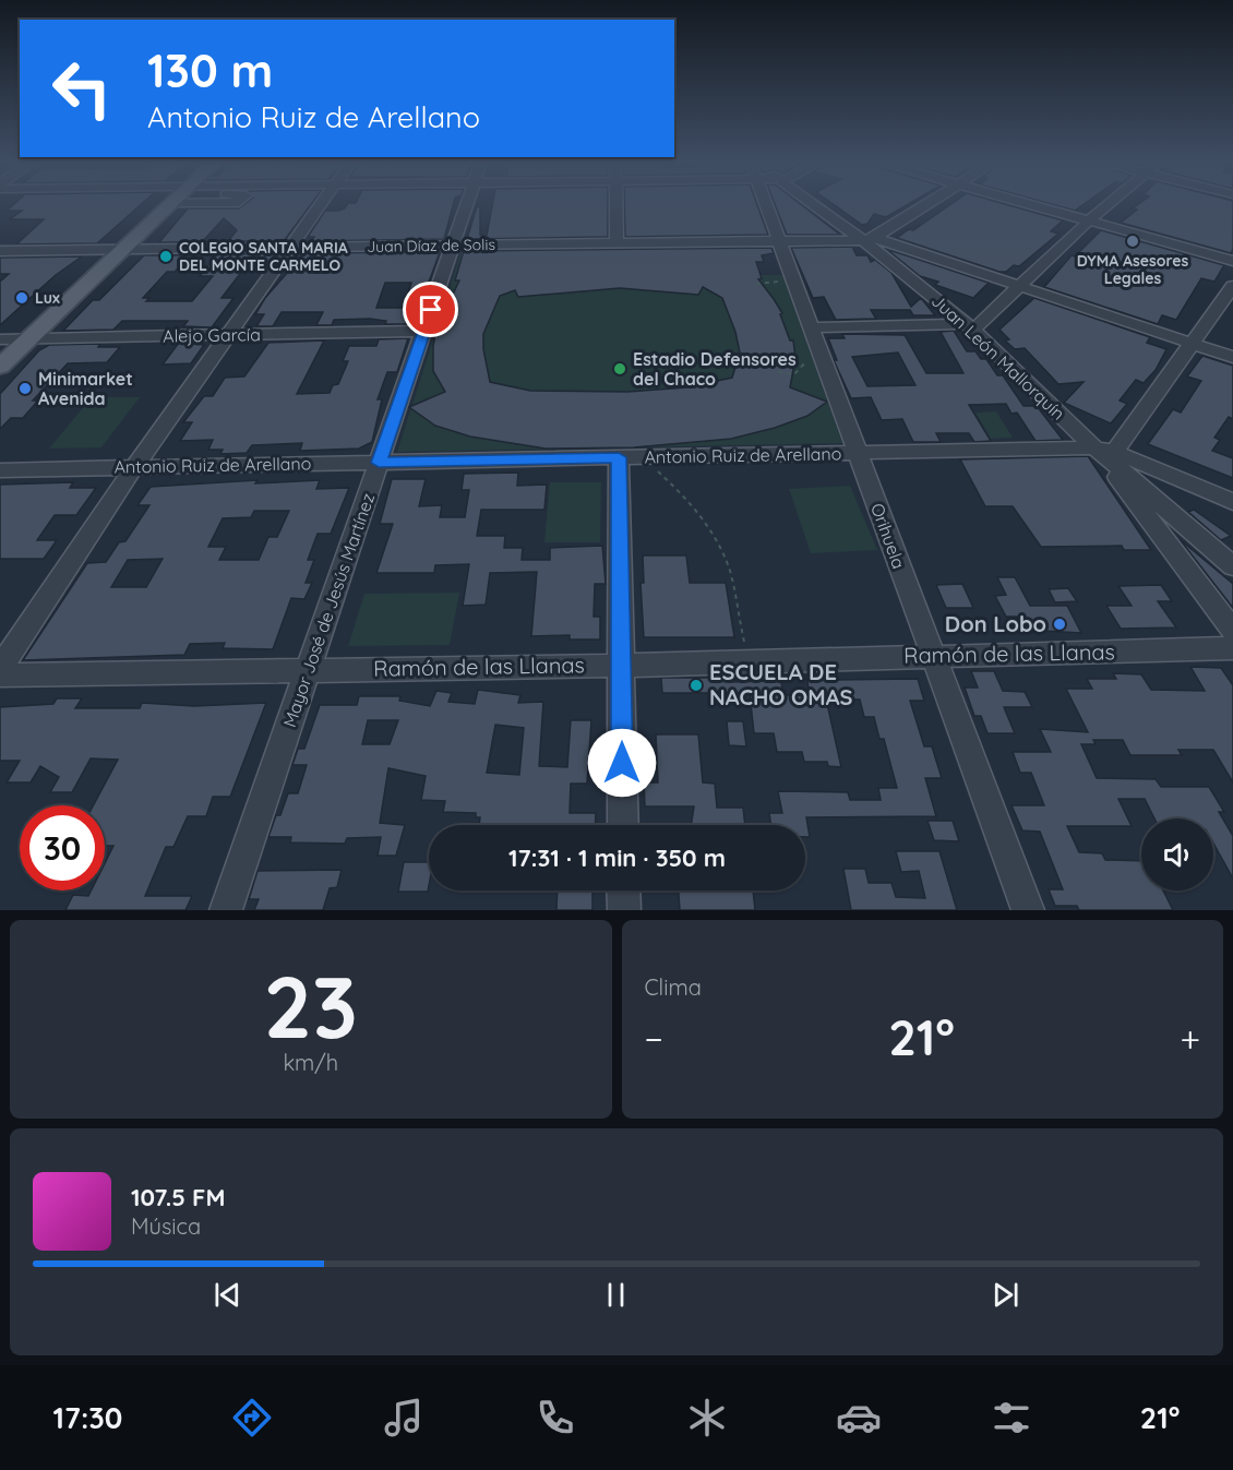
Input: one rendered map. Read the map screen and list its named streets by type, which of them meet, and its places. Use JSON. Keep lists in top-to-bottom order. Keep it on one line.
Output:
{"streets":{"street":["Juan Díaz de Solis","Alejo García","Juan León Mallorquín","Antonio Ruiz de Arellano","Orihuela","Mayor José de Jesús Martínez","Ramón de las Llanas"]},"crossings":[["Juan Díaz de Solis","Juan León Mallorquín"],["Juan Díaz de Solis","Orihuela"],["Juan Díaz de Solis","Mayor José de Jesús Martínez"],["Alejo García","Mayor José de Jesús Martínez"],["Juan León Mallorquín","Antonio Ruiz de Arellano"],["Antonio Ruiz de Arellano","Orihuela"],["Antonio Ruiz de Arellano","Mayor José de Jesús Martínez"],["Orihuela","Ramón de las Llanas"],["Mayor José de Jesús Martínez","Ramón de las Llanas"]],"places":["DYMA Asesores Legales","COLEGIO SANTA MARIA DEL MONTE CARMELO","Lux","Estadio Defensores del Chaco","Minimarket Avenida","Don Lobo","ESCUELA DE NACHO OMAS"],"page":{"turn":["130 m","Antonio Ruiz de Arellano"],"limit":"30","trip":"17:31 · 1 min · 350 m","tile":[["23","km/h"],"Clima"],"heat":["−","21°","+"],"song":["107.5 FM","Música"],"tabs":["17:30","21°"]}}
